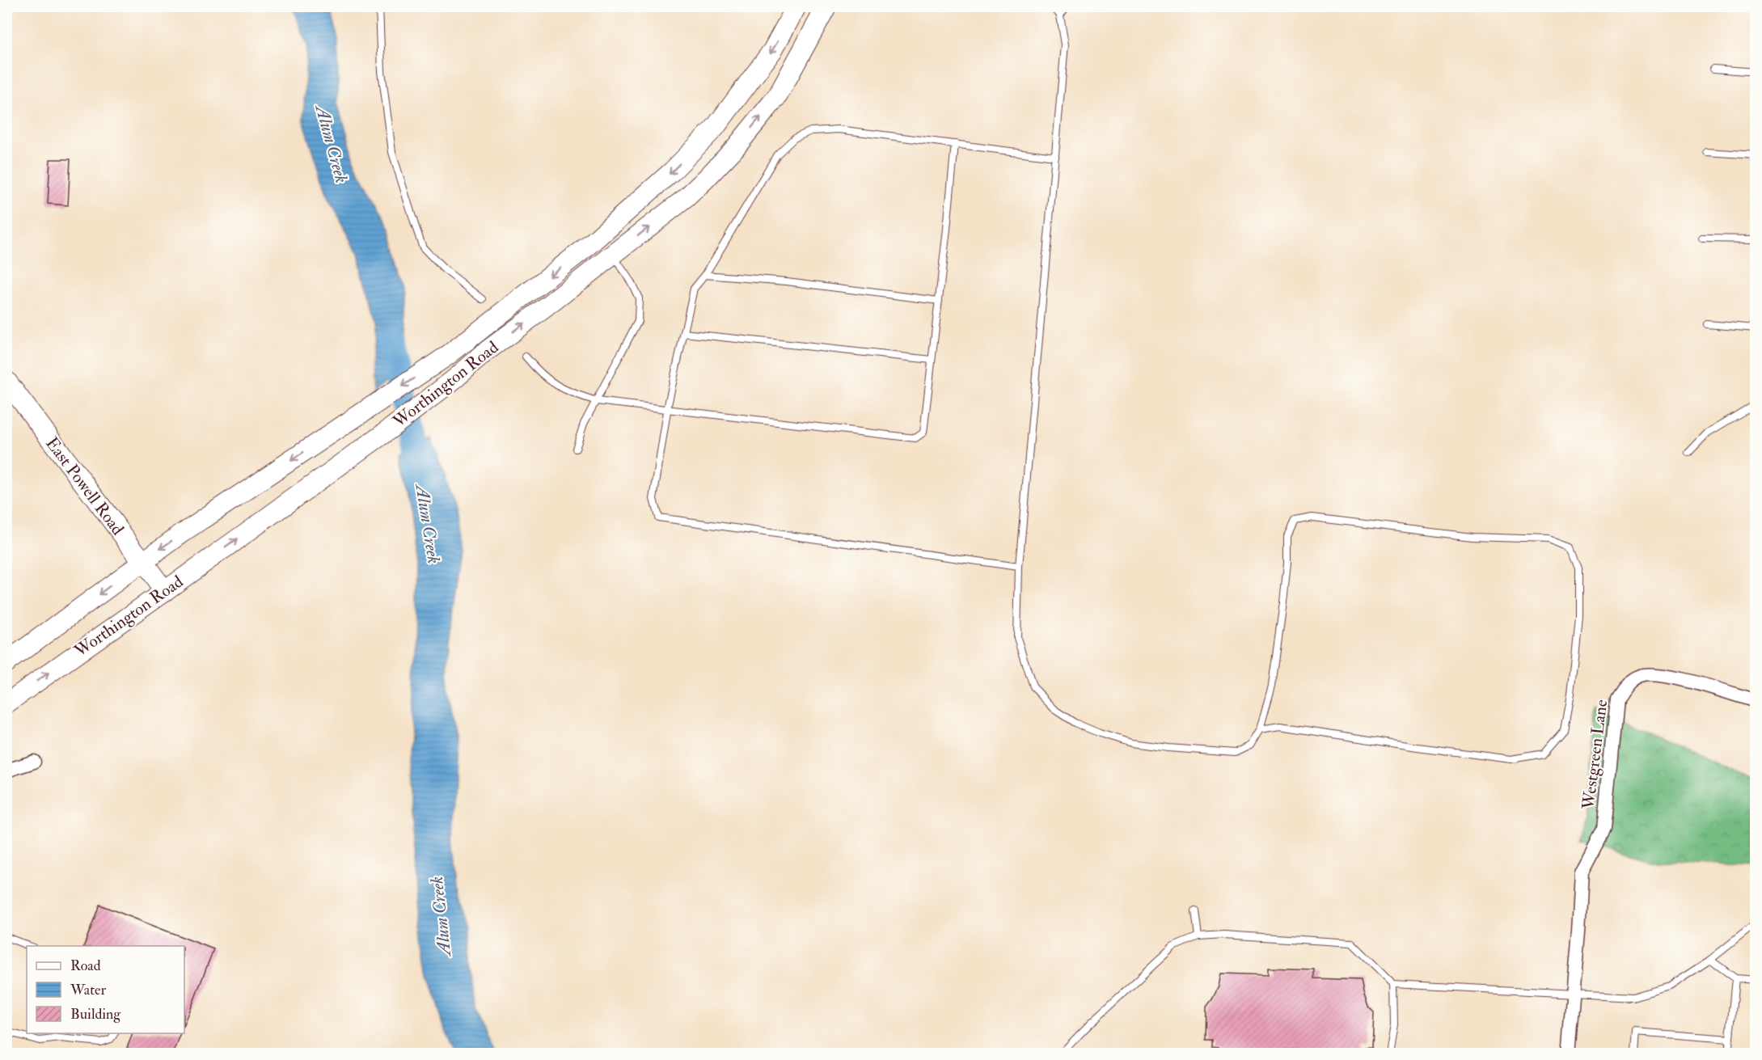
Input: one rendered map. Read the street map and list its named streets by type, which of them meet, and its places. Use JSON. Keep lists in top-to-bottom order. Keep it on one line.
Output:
{"streets":{"main road":["Worthington Road","East Powell Road"],"street":["Westgreen Lane"]},"crossings":[["Worthington Road","East Powell Road"]],"water":["Alum Creek"],"legend":["Road","Water","Building"]}
